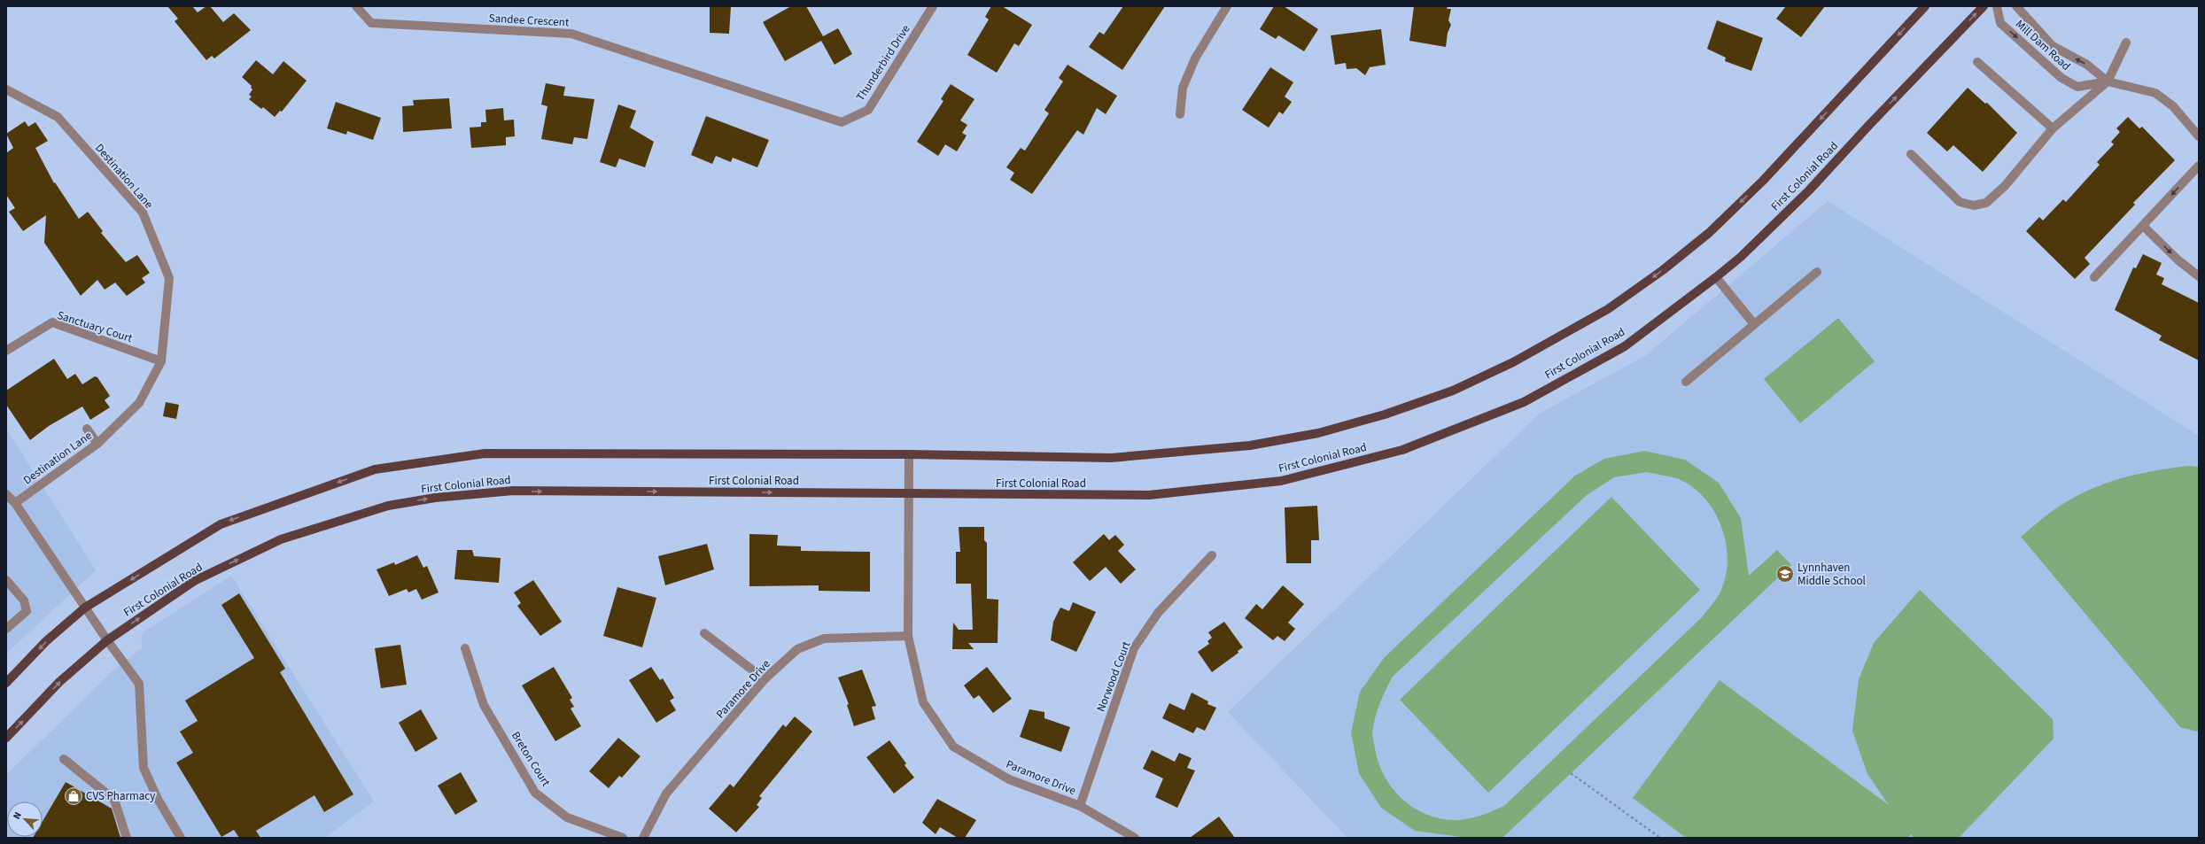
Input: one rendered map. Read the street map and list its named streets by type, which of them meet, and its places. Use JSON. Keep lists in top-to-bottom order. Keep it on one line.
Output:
{"streets":{"main road":["First Colonial Road"],"street":["Sandee Crescent","Mill Dam Road","Thunderbird Drive","Destination Lane","Sanctuary Court","Norwood Court","Paramore Drive","Breton Court"]},"crossings":[["Sandee Crescent","Thunderbird Drive"],["Destination Lane","Sanctuary Court"],["First Colonial Road","Paramore Drive"],["Norwood Court","Paramore Drive"]],"places":{"school or university":["Lynnhaven Middle School"],"shop":["CVS Pharmacy"]},"north":"top left"}
